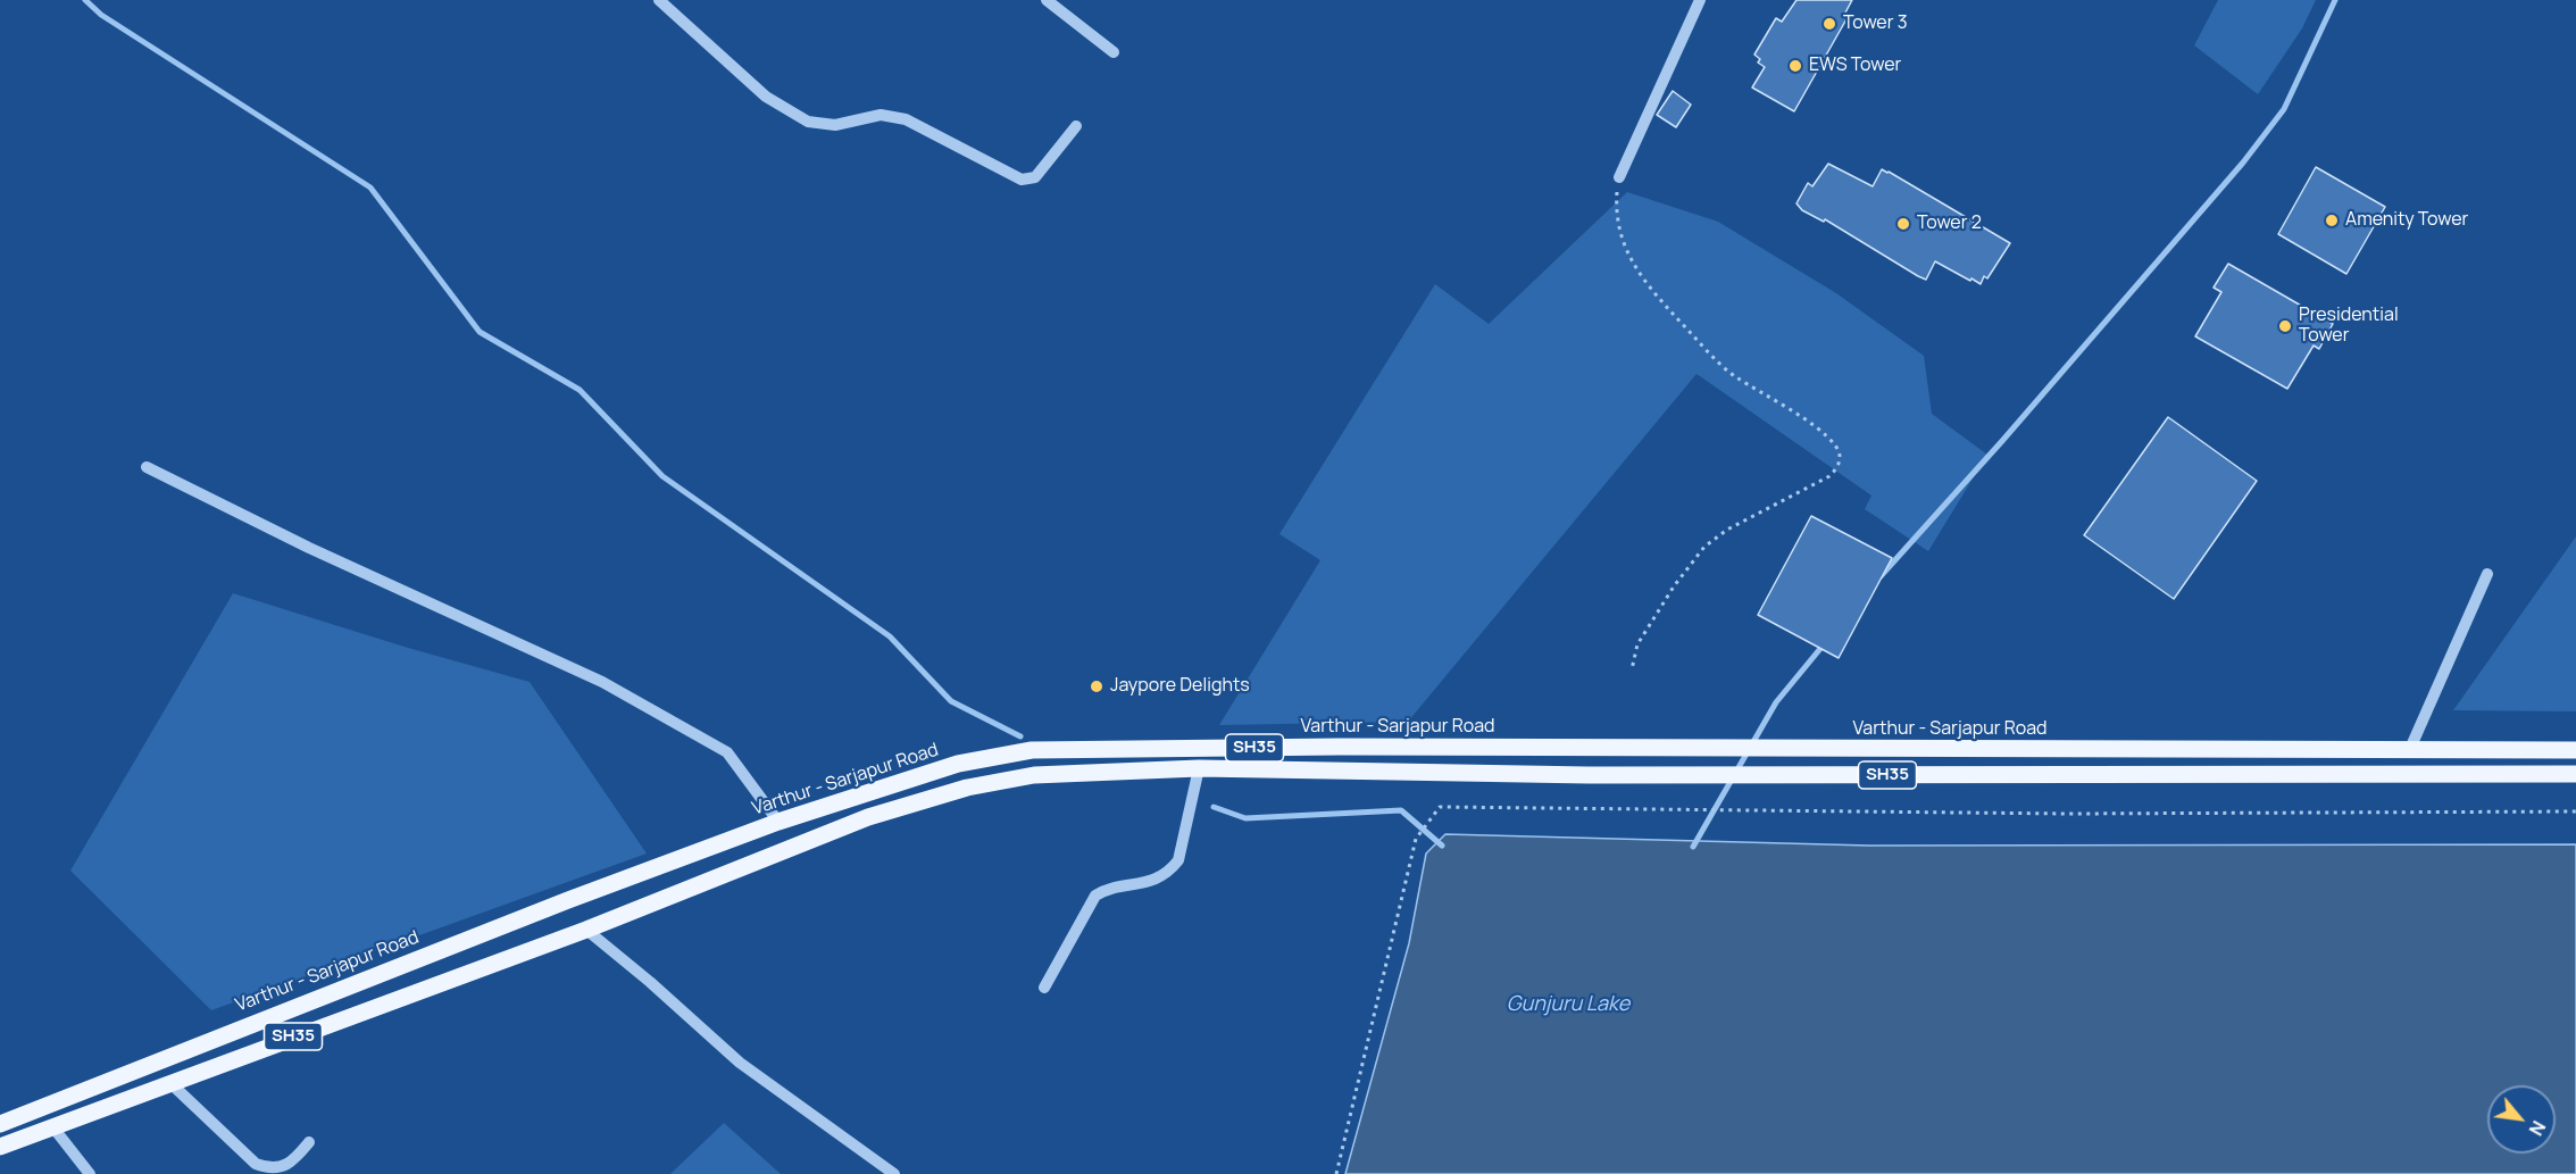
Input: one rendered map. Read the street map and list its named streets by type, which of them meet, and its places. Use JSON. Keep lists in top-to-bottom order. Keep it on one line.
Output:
{"streets":{"main road":["Varthur - Sarjapur Road","SH35"]},"water":["Gunjuru Lake"],"places":["Tower 3","EWS Tower","Amenity Tower","Tower 2","Presidential Tower","Jaypore Delights"],"north":"bottom right"}
